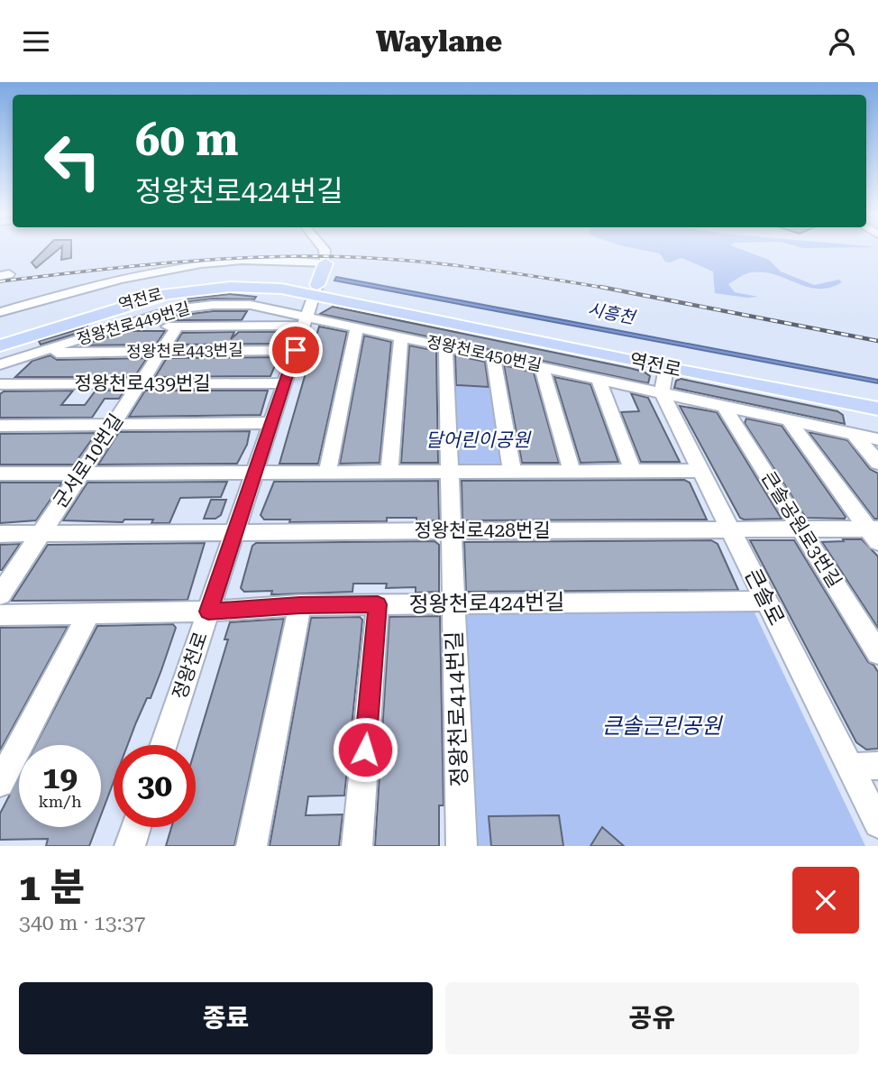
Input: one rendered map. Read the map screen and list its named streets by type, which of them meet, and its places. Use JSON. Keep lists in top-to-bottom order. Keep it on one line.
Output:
{"streets":{"main road":["역전로"],"street":["정왕천로449번길","정왕천로443번길","정왕천로450번길","정왕천로439번길","군서로10번길","큰솔공원로3번길","정왕천로428번길","큰솔로","정왕천로424번길","정왕천로","정왕천로414번길"]},"crossings":[["역전로","정왕천로"],["정왕천로449번길","정왕천로443번길"],["정왕천로449번길","정왕천로450번길"],["정왕천로449번길","정왕천로"],["정왕천로443번길","군서로10번길"],["정왕천로443번길","정왕천로"],["정왕천로450번길","큰솔공원로3번길"],["정왕천로450번길","큰솔로"],["정왕천로450번길","정왕천로"],["정왕천로450번길","정왕천로414번길"],["정왕천로439번길","군서로10번길"],["정왕천로439번길","정왕천로"],["군서로10번길","정왕천로428번길"],["큰솔공원로3번길","정왕천로428번길"],["정왕천로428번길","큰솔로"],["정왕천로428번길","정왕천로"],["정왕천로428번길","정왕천로414번길"],["큰솔로","정왕천로424번길"],["정왕천로424번길","정왕천로"],["정왕천로424번길","정왕천로414번길"]],"water":["시흥천"],"parks":["달어린이공원","큰솔근린공원"],"page":{"header":"Waylane","turn":["60 m","정왕천로424번길"],"speed":"19 km/h","limit":"30","heading":["1 분","340 m · 13:37"],"buttons":["종료","공유"]}}
